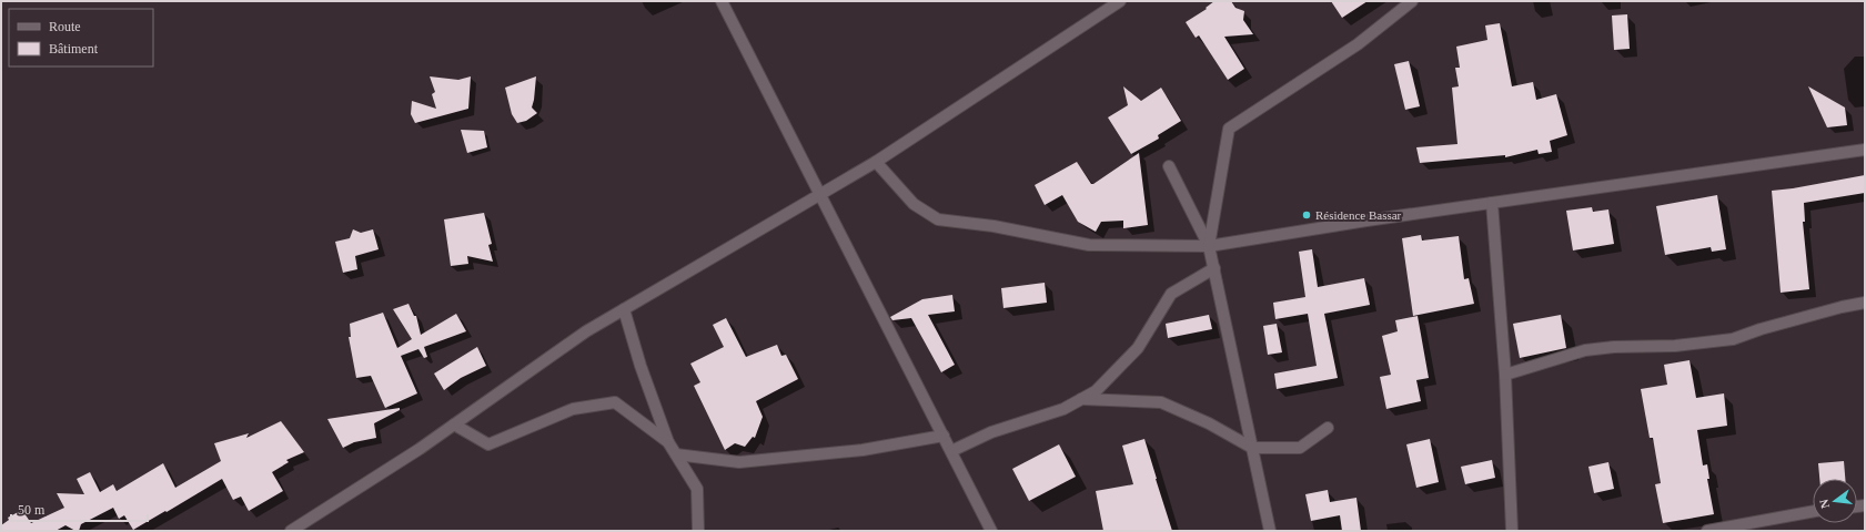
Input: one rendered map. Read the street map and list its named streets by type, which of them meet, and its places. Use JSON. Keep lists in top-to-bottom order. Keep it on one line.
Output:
{"places":["Résidence Bassar"],"legend":["Route","Bâtiment"],"scale_bar":"50 m","north":"left"}
